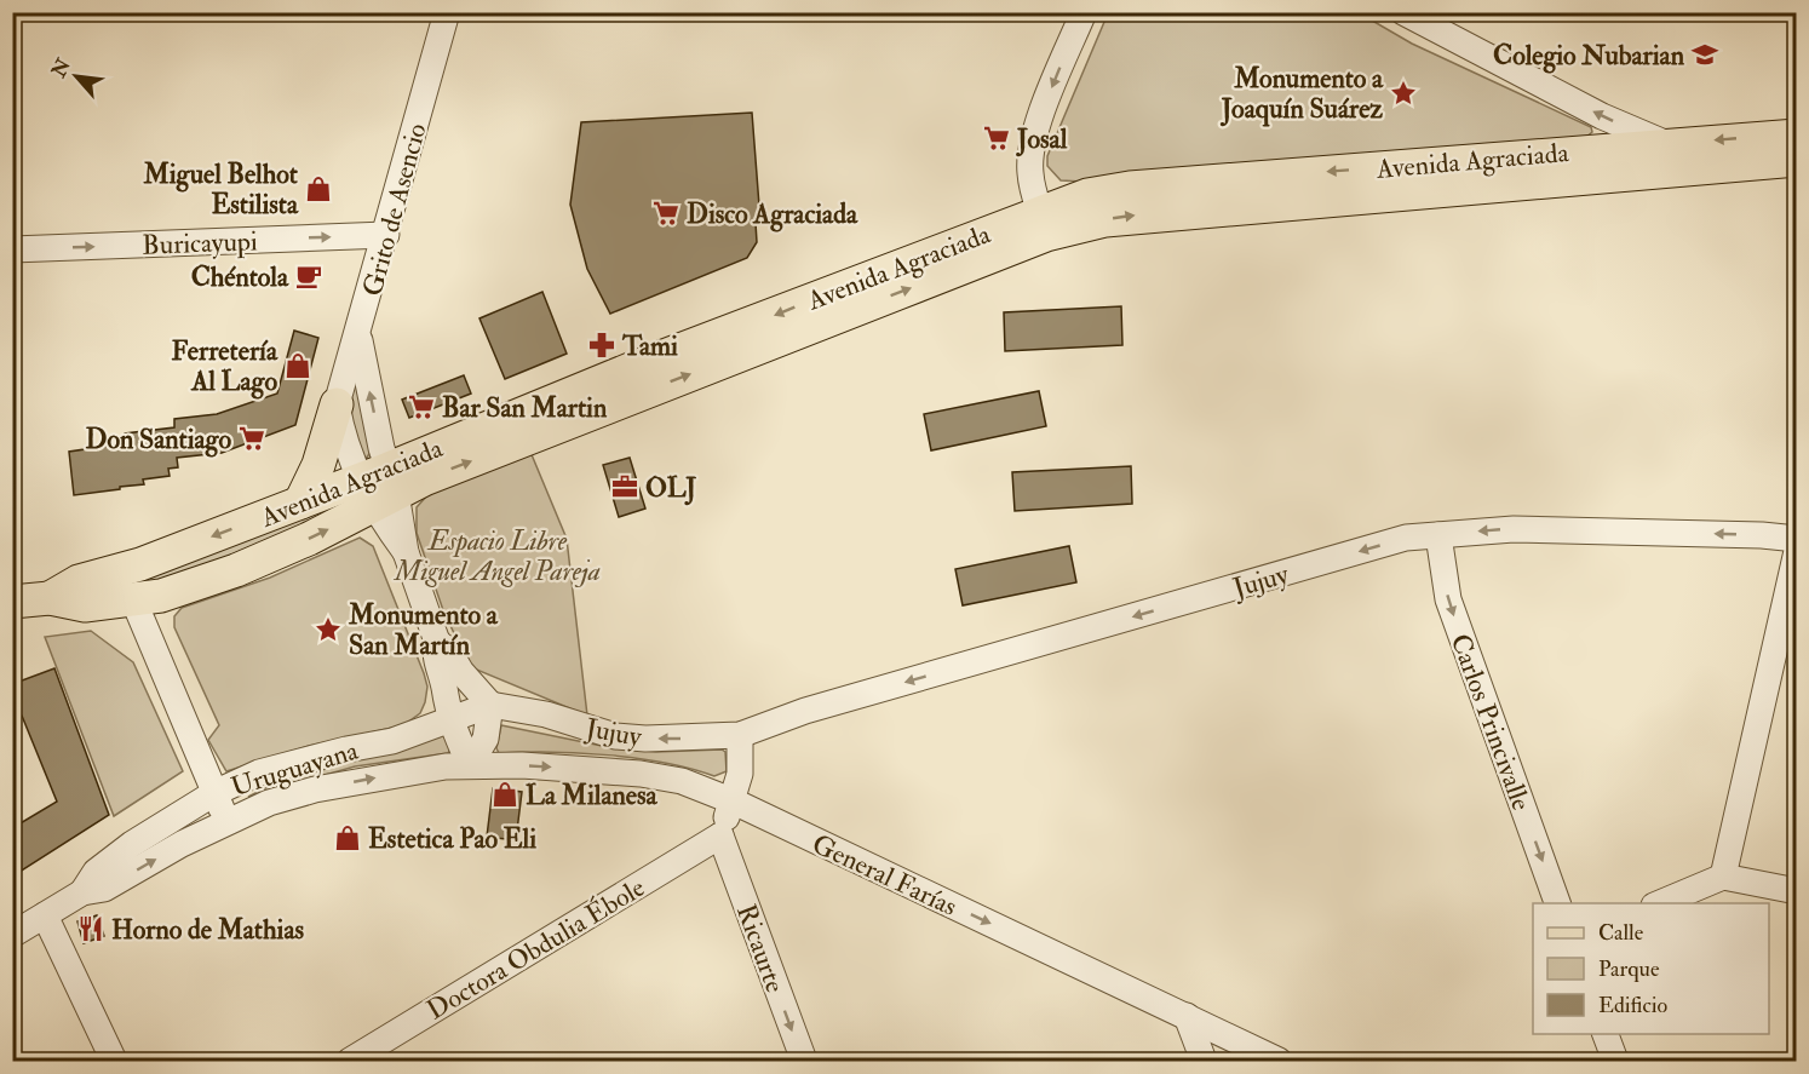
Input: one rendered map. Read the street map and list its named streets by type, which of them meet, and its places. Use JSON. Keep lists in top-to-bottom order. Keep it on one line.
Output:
{"streets":{"main road":["Avenida Agraciada"],"street":["Grito de Asencio","Buricayupi","Jujuy","Carlos Princivalle","Uruguayana","General Farías","Doctora Obdulia Ébole","Ricaurte"]},"crossings":[["Grito de Asencio","Buricayupi"],["Jujuy","Carlos Princivalle"],["Jujuy","Uruguayana"],["Uruguayana","General Farías"],["Doctora Obdulia Ébole","Ricaurte"]],"one_way":["Buricayupi","Jujuy","Carlos Princivalle","General Farías","Ricaurte"],"parks":["Espacio Libre Miguel Angel Pareja"],"places":{"school or university":["Colegio Nubarian"],"place":["Monumento a Joaquín Suárez","Monumento a San Martín"],"supermarket":["Josal","Disco Agraciada","Bar San Martin","Don Santiago"],"shop":["Miguel Belhot Estilista","Ferretería Al Lago","La Milanesa","Estetica Pao Eli"],"cafe":["Chéntola"],"pharmacy":["Tami"],"office":["OLJ"],"restaurant":["Horno de Mathias"]},"legend":["Calle","Parque","Edificio"],"north":"top left"}
